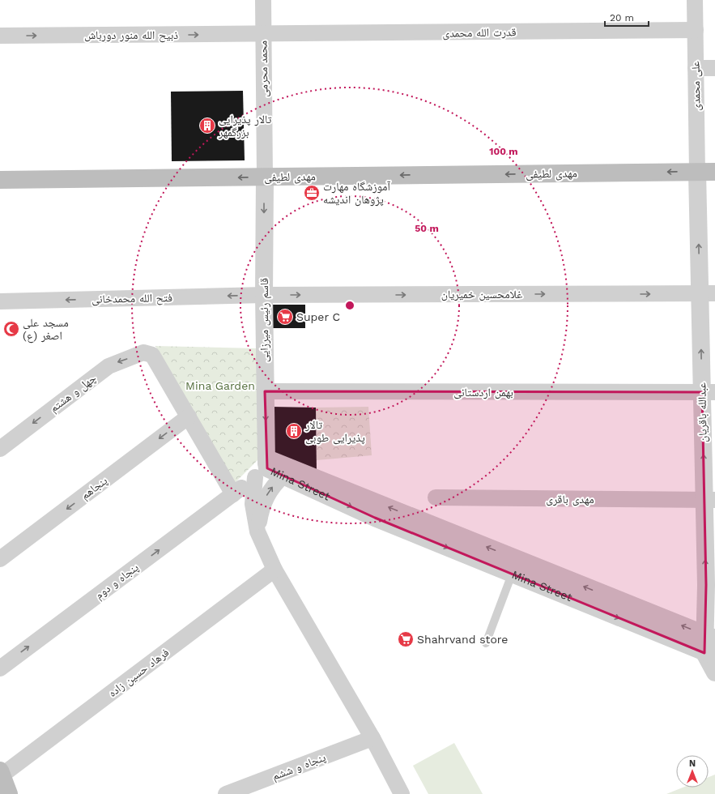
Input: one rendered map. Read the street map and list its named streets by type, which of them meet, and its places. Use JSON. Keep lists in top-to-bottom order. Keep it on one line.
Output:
{"streets":{"main road":["مهدی لطیفی"],"street":["قدرت الله محمدی","ذبیح الله منور دورباش","محمد محرمی","علی محمدی","غلامحسین خمیریان","فتح الله محمدخانی","قاسم رئیس میرزایی","بهمن اردستانی","چهل و هشتم","عبدالله باقریان","Mina Street","پنجاهم","مهدی باقری","پنجاه و دوم","فرهاد حسین زاده","پنجاه و ششم"]},"crossings":[["قدرت الله محمدی","ذبیح الله منور دورباش"],["قدرت الله محمدی","محمد محرمی"],["قدرت الله محمدی","علی محمدی"],["ذبیح الله منور دورباش","محمد محرمی"],["محمد محرمی","مهدی لطیفی"],["محمد محرمی","قاسم رئیس میرزایی"],["علی محمدی","مهدی لطیفی"],["علی محمدی","عبدالله باقریان"],["مهدی لطیفی","قاسم رئیس میرزایی"],["مهدی لطیفی","عبدالله باقریان"],["غلامحسین خمیریان","فتح الله محمدخانی"],["غلامحسین خمیریان","قاسم رئیس میرزایی"],["غلامحسین خمیریان","عبدالله باقریان"],["فتح الله محمدخانی","قاسم رئیس میرزایی"],["قاسم رئیس میرزایی","بهمن اردستانی"],["قاسم رئیس میرزایی","Mina Street"],["قاسم رئیس میرزایی","پنجاه و دوم"],["بهمن اردستانی","عبدالله باقریان"],["چهل و هشتم","پنجاهم"],["عبدالله باقریان","Mina Street"],["عبدالله باقریان","مهدی باقری"],["Mina Street","پنجاه و دوم"]],"one_way":["ذبیح الله منور دورباش","مهدی لطیفی","غلامحسین خمیریان","فتح الله محمدخانی","قاسم رئیس میرزایی","عبدالله باقریان","پنجاهم","پنجاه و دوم"],"parks":["Mina Garden"],"places":{"building":["تالار پذیرایی بزرگمهر","تالار پذیرایی طوبی"],"office":["آموزشگاه مهارت پژوهان اندیشه"],"supermarket":["Super C","Shahrvand store"],"mosque":["مسجد علی اصغر (ع)"]},"scale_bar":"20 m","north":"top","rings":["100 m","50 m"]}
